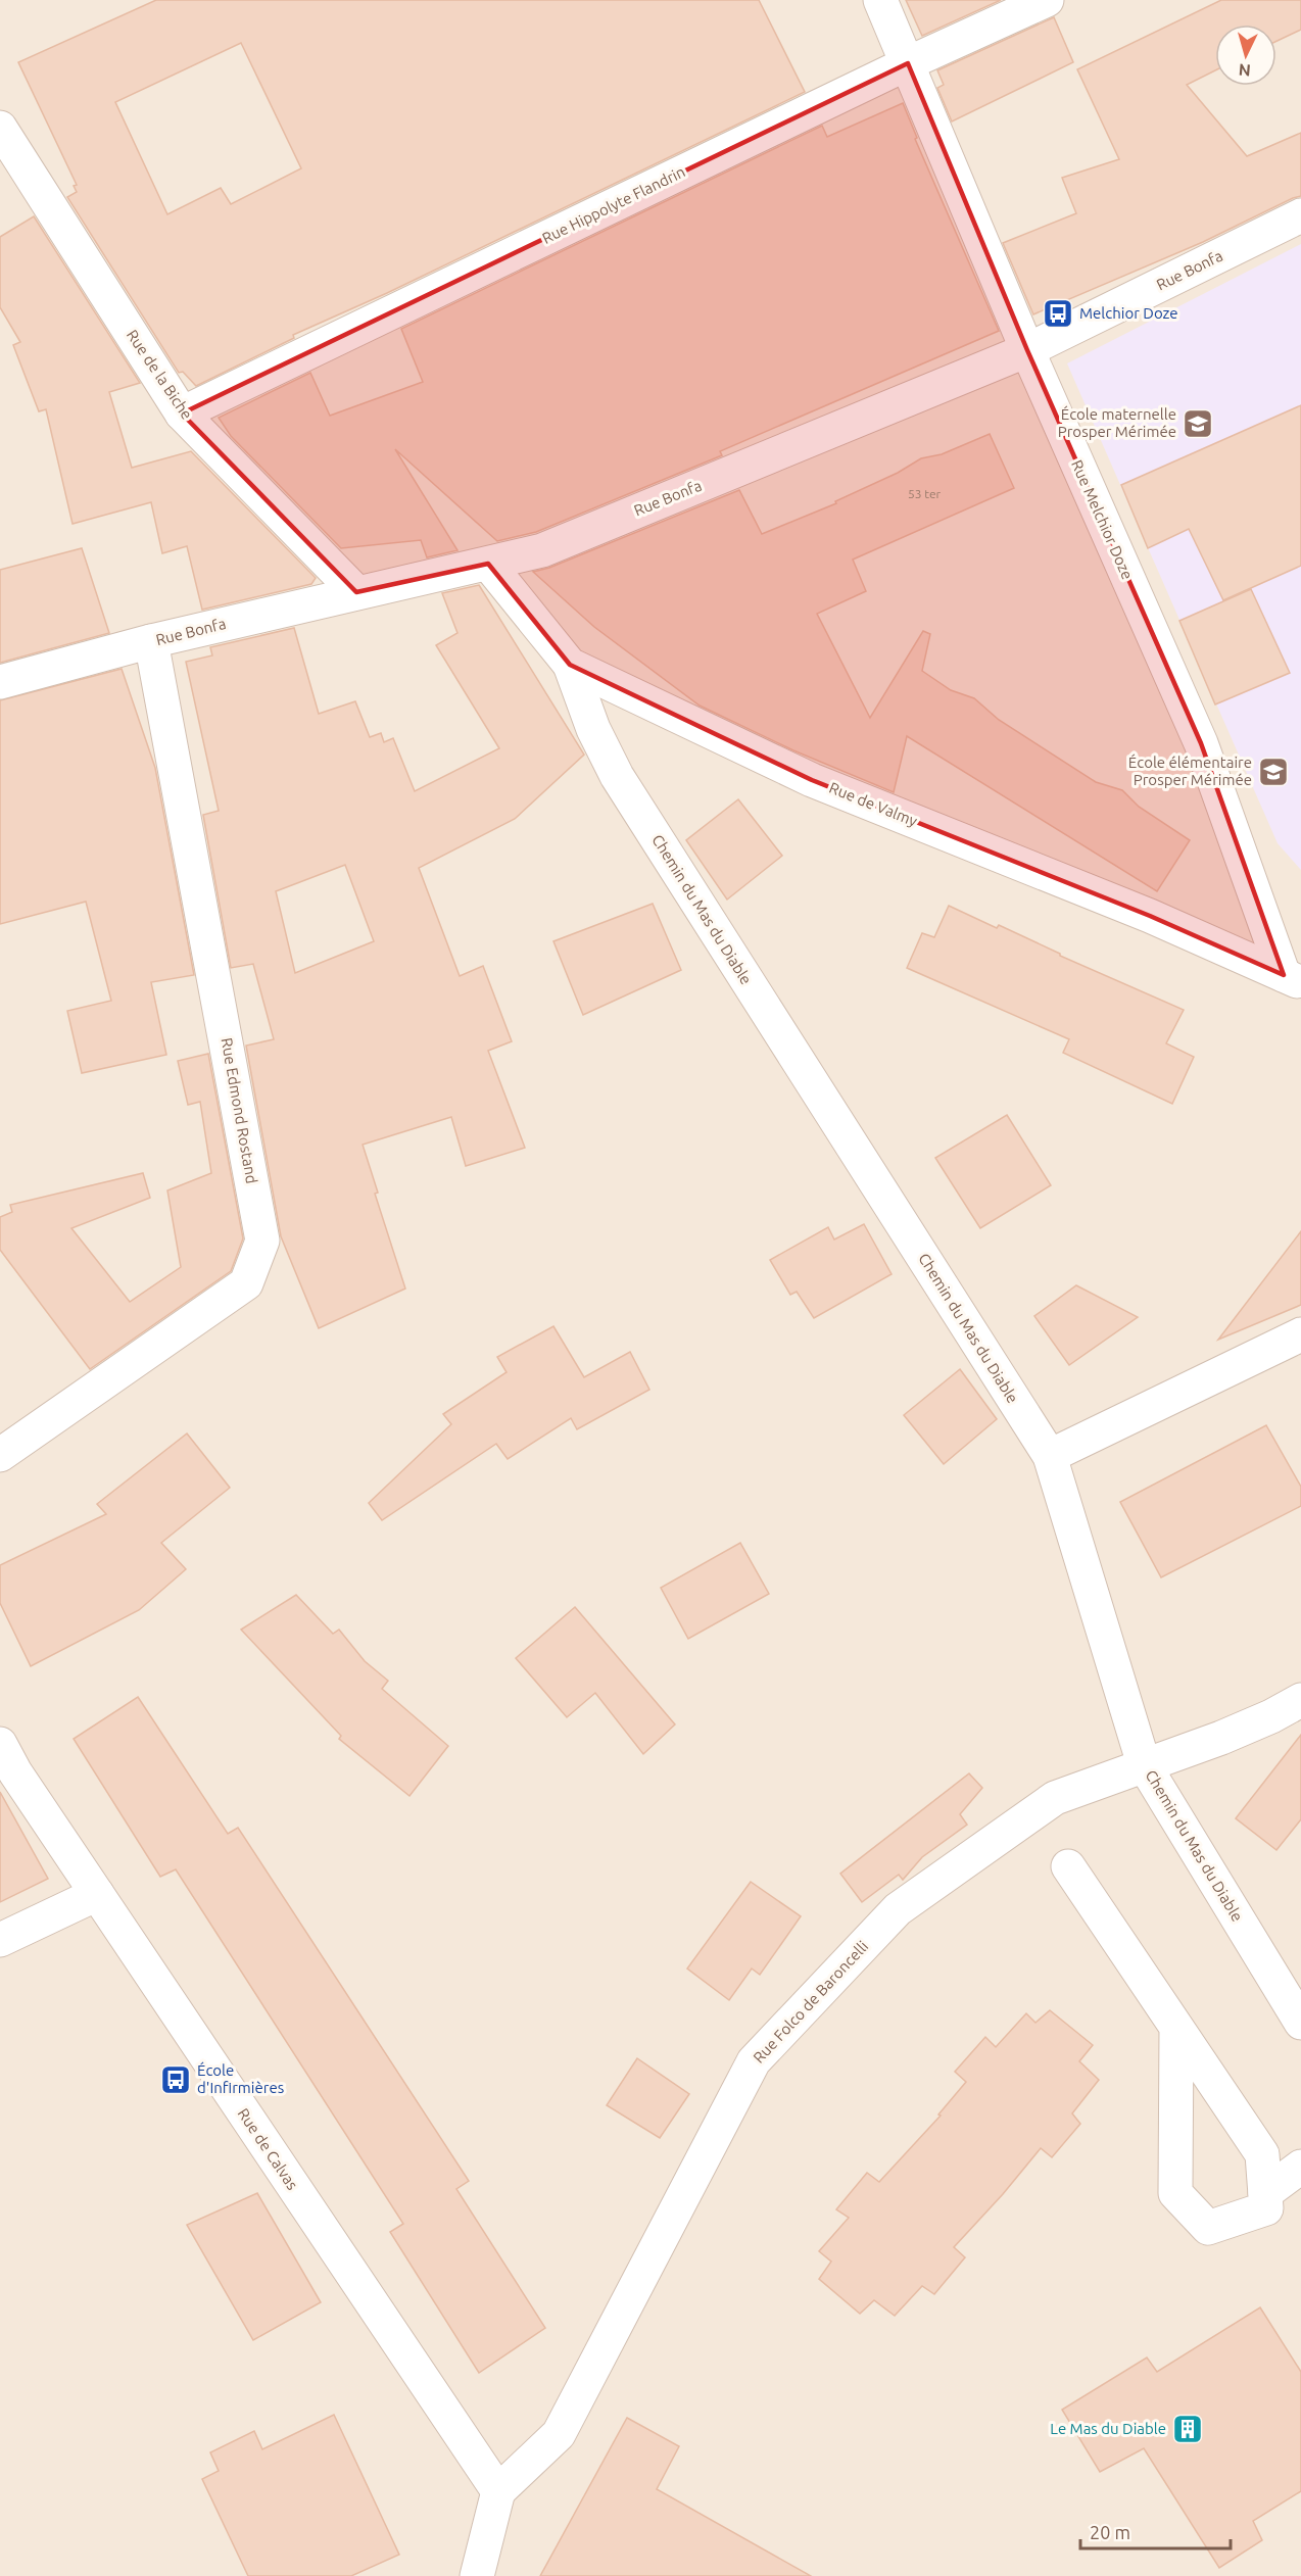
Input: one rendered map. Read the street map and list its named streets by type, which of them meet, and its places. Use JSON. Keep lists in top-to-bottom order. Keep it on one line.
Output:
{"streets":{"street":["Rue Hippolyte Flandrin","Rue Bonfa","Rue de la Biche","Rue Melchior Doze","Rue de Valmy","Chemin du Mas du Diable","Rue Edmond Rostand","Rue Folco de Baroncelli","Rue de Calvas"]},"crossings":[["Rue Hippolyte Flandrin","Rue de la Biche"],["Rue Hippolyte Flandrin","Rue Melchior Doze"],["Rue Bonfa","Rue de la Biche"],["Rue Bonfa","Rue Melchior Doze"],["Rue Bonfa","Rue de Valmy"],["Rue Bonfa","Rue Edmond Rostand"],["Rue Melchior Doze","Rue de Valmy"],["Rue de Valmy","Chemin du Mas du Diable"],["Chemin du Mas du Diable","Rue Folco de Baroncelli"],["Rue Folco de Baroncelli","Rue de Calvas"]],"places":{"bus stop":["Melchior Doze","École d'Infirmières"],"school or university":["École maternelle Prosper Mérimée","École élémentaire Prosper Mérimée"],"building":["Le Mas du Diable"]},"house_numbers":["53 ter"],"scale_bar":"20 m","north":"bottom"}
